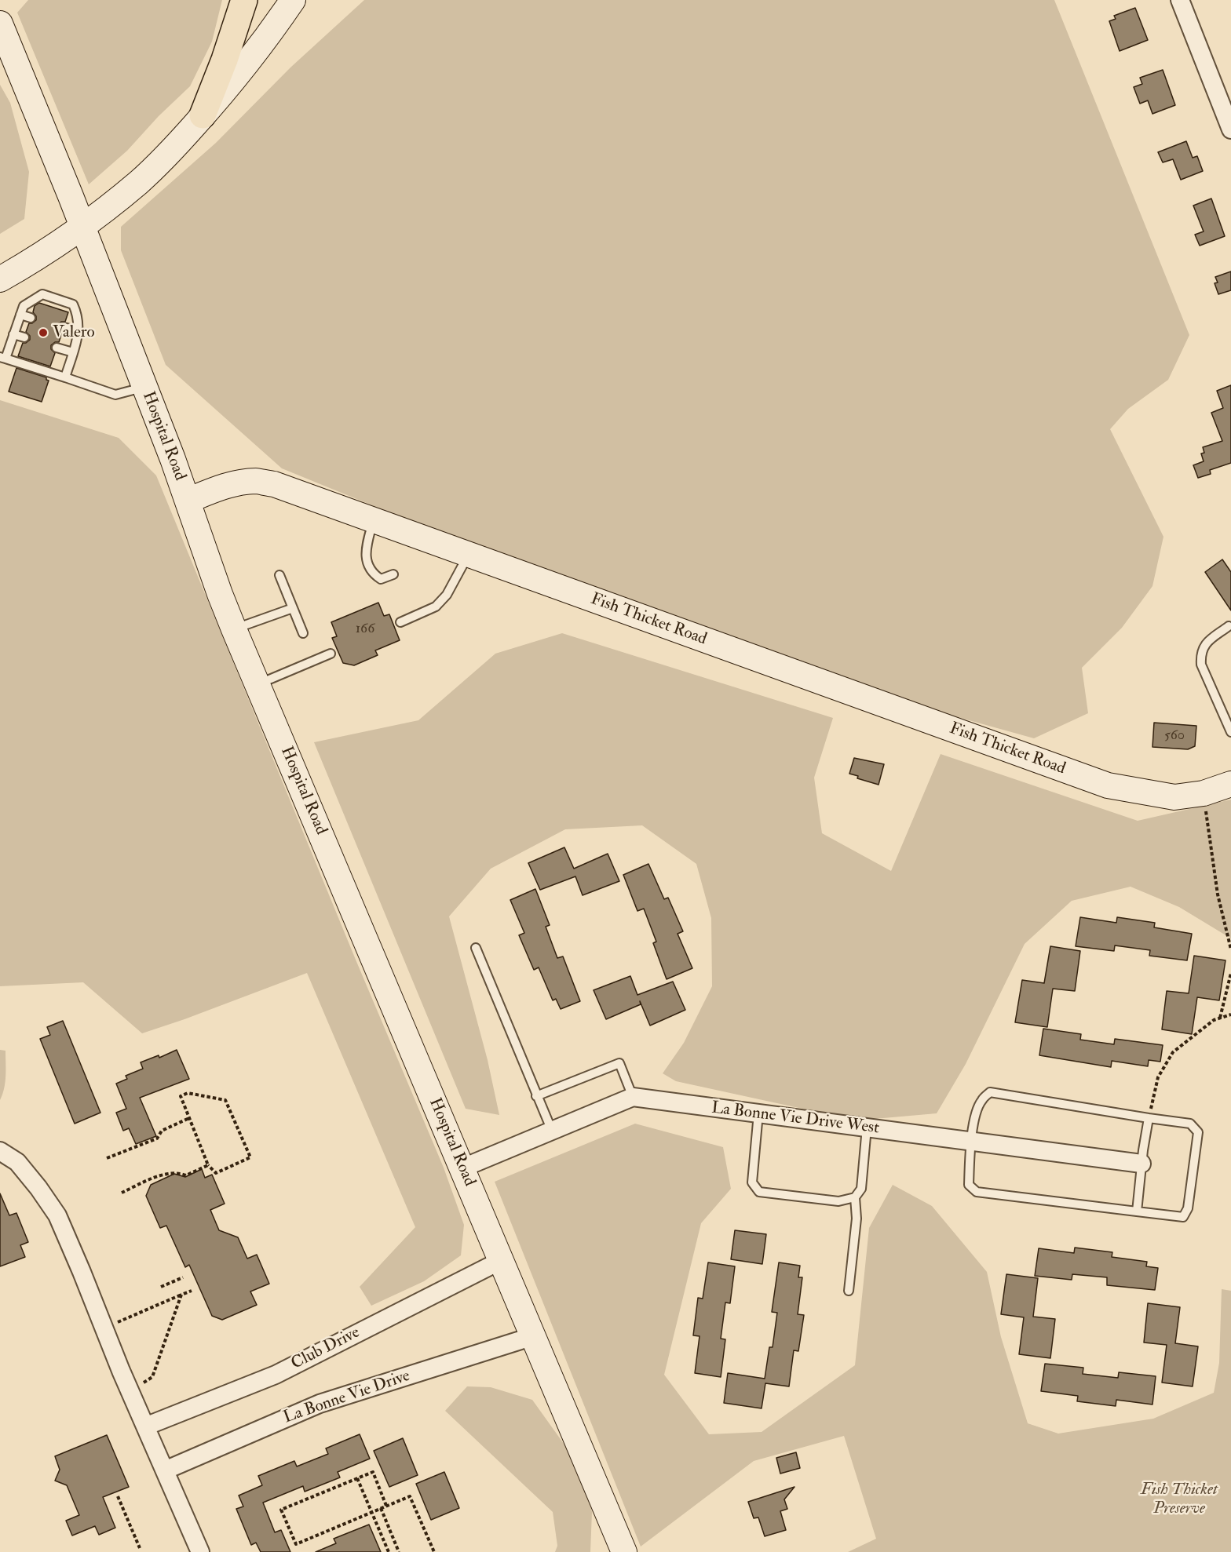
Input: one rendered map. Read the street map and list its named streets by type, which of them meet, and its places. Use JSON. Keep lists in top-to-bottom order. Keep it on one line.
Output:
{"streets":{"street":["Hospital Road","Fish Thicket Road","La Bonne Vie Drive West","Club Drive","La Bonne Vie Drive"]},"crossings":[["Hospital Road","Fish Thicket Road"],["Hospital Road","La Bonne Vie Drive West"],["Hospital Road","Club Drive"],["Hospital Road","La Bonne Vie Drive"]],"parks":["Fish Thicket Preserve"],"places":["Valero"],"house_numbers":["166","560"]}
